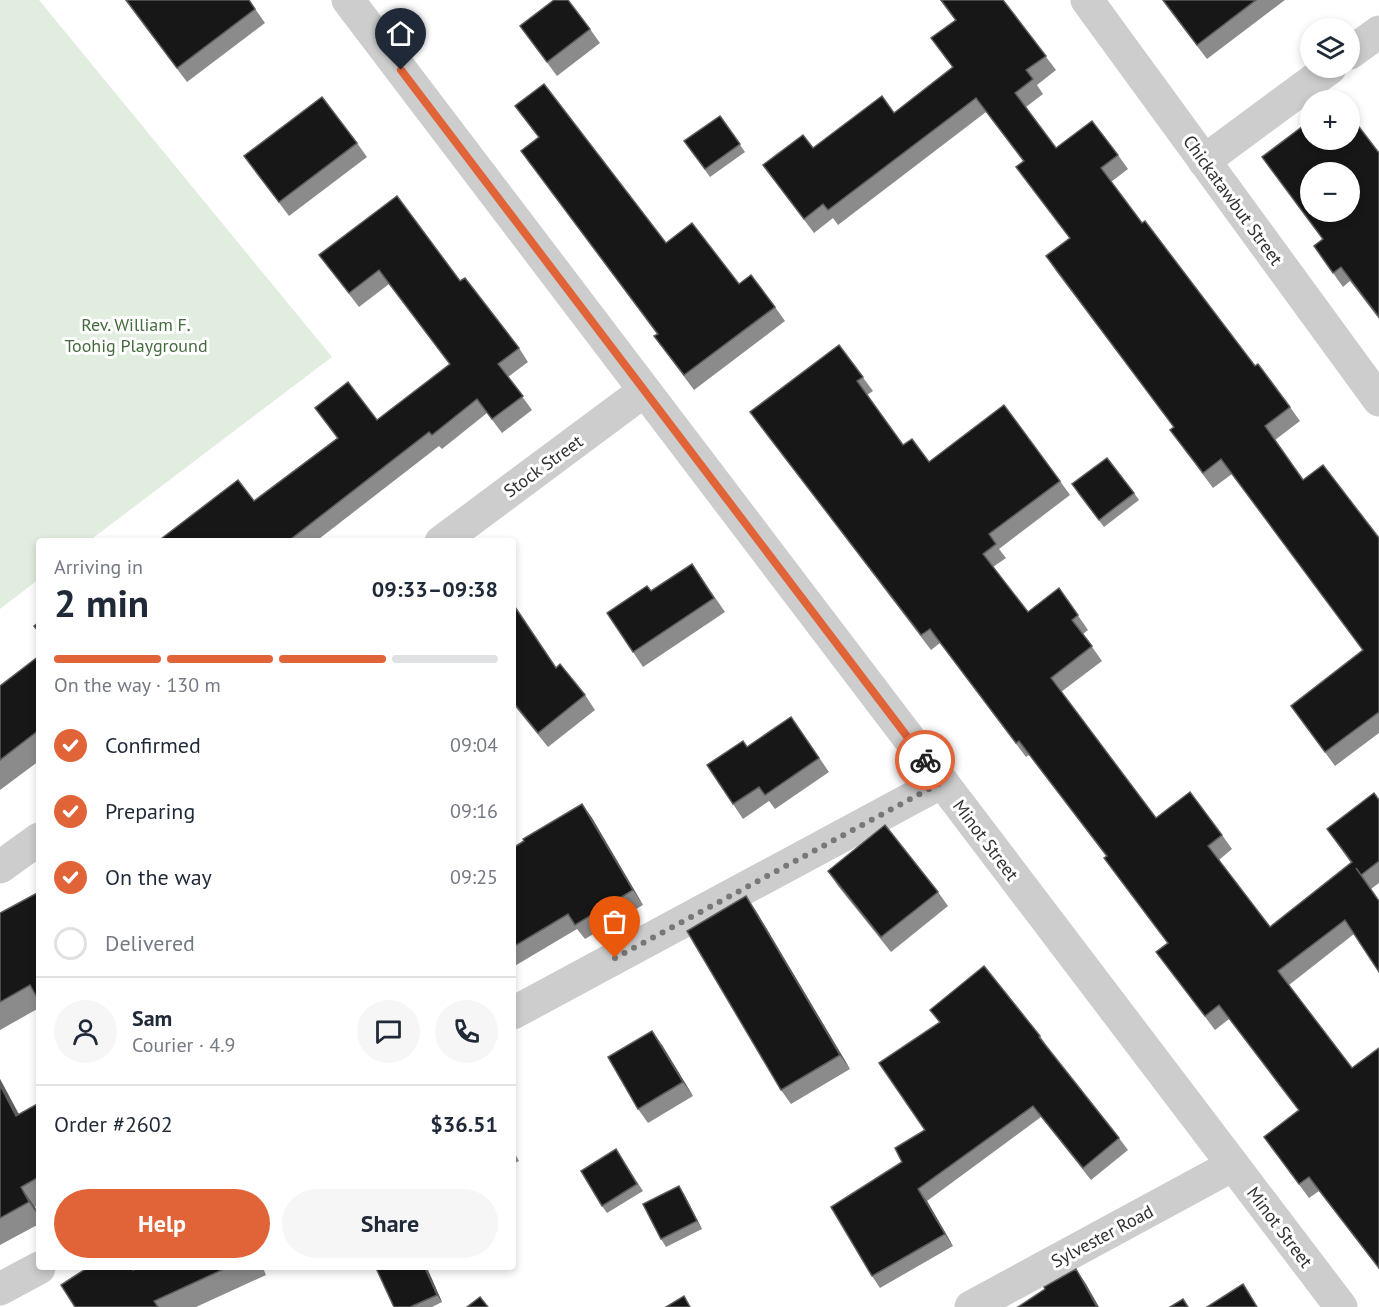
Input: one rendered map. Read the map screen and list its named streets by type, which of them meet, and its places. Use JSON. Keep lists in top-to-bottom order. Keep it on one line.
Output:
{"streets":{"street":["Chickatawbut Street","Stock Street","Minot Street","Sylvester Road"]},"crossings":[["Stock Street","Minot Street"],["Minot Street","Sylvester Road"]],"parks":["Rev. William F. Toohig Playground"],"page":{"map_buttons":["+","−"],"heading":["2 min","Arriving in","09:33–09:38"],"panel":["Sam","Courier · 4.9","Order #2602","$36.51"],"bar":"On the way · 130 m","list":[["Confirmed","09:04"],["Preparing","09:16"],["On the way","09:25"],"Delivered"],"buttons":["Help","Share"]}}
